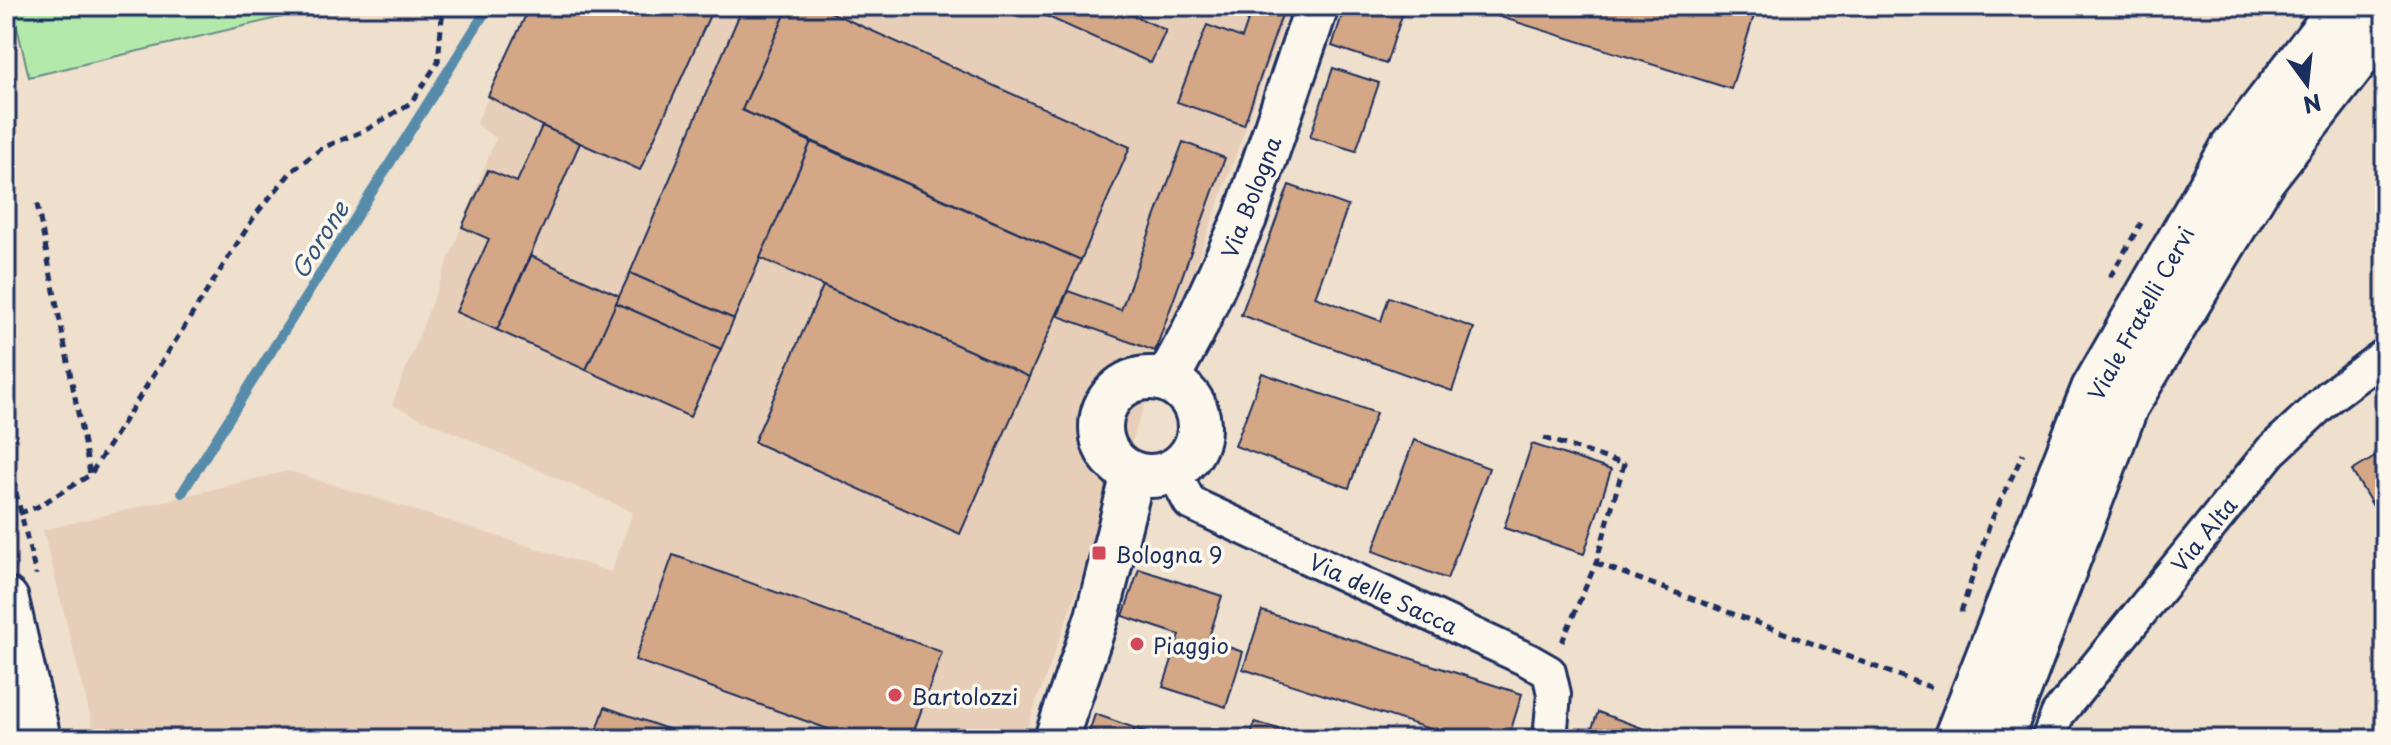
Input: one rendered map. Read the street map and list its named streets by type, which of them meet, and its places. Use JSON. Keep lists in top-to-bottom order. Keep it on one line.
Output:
{"streets":{"main road":["Viale Fratelli Cervi"],"street":["Via Bologna","Via Alta","Via delle Sacca"]},"crossings":[["Via Bologna","Via delle Sacca"]],"water":["Gorone"],"places":{"transit":["Bologna 9"],"other":["Piaggio","Bartolozzi"]},"north":"bottom"}
